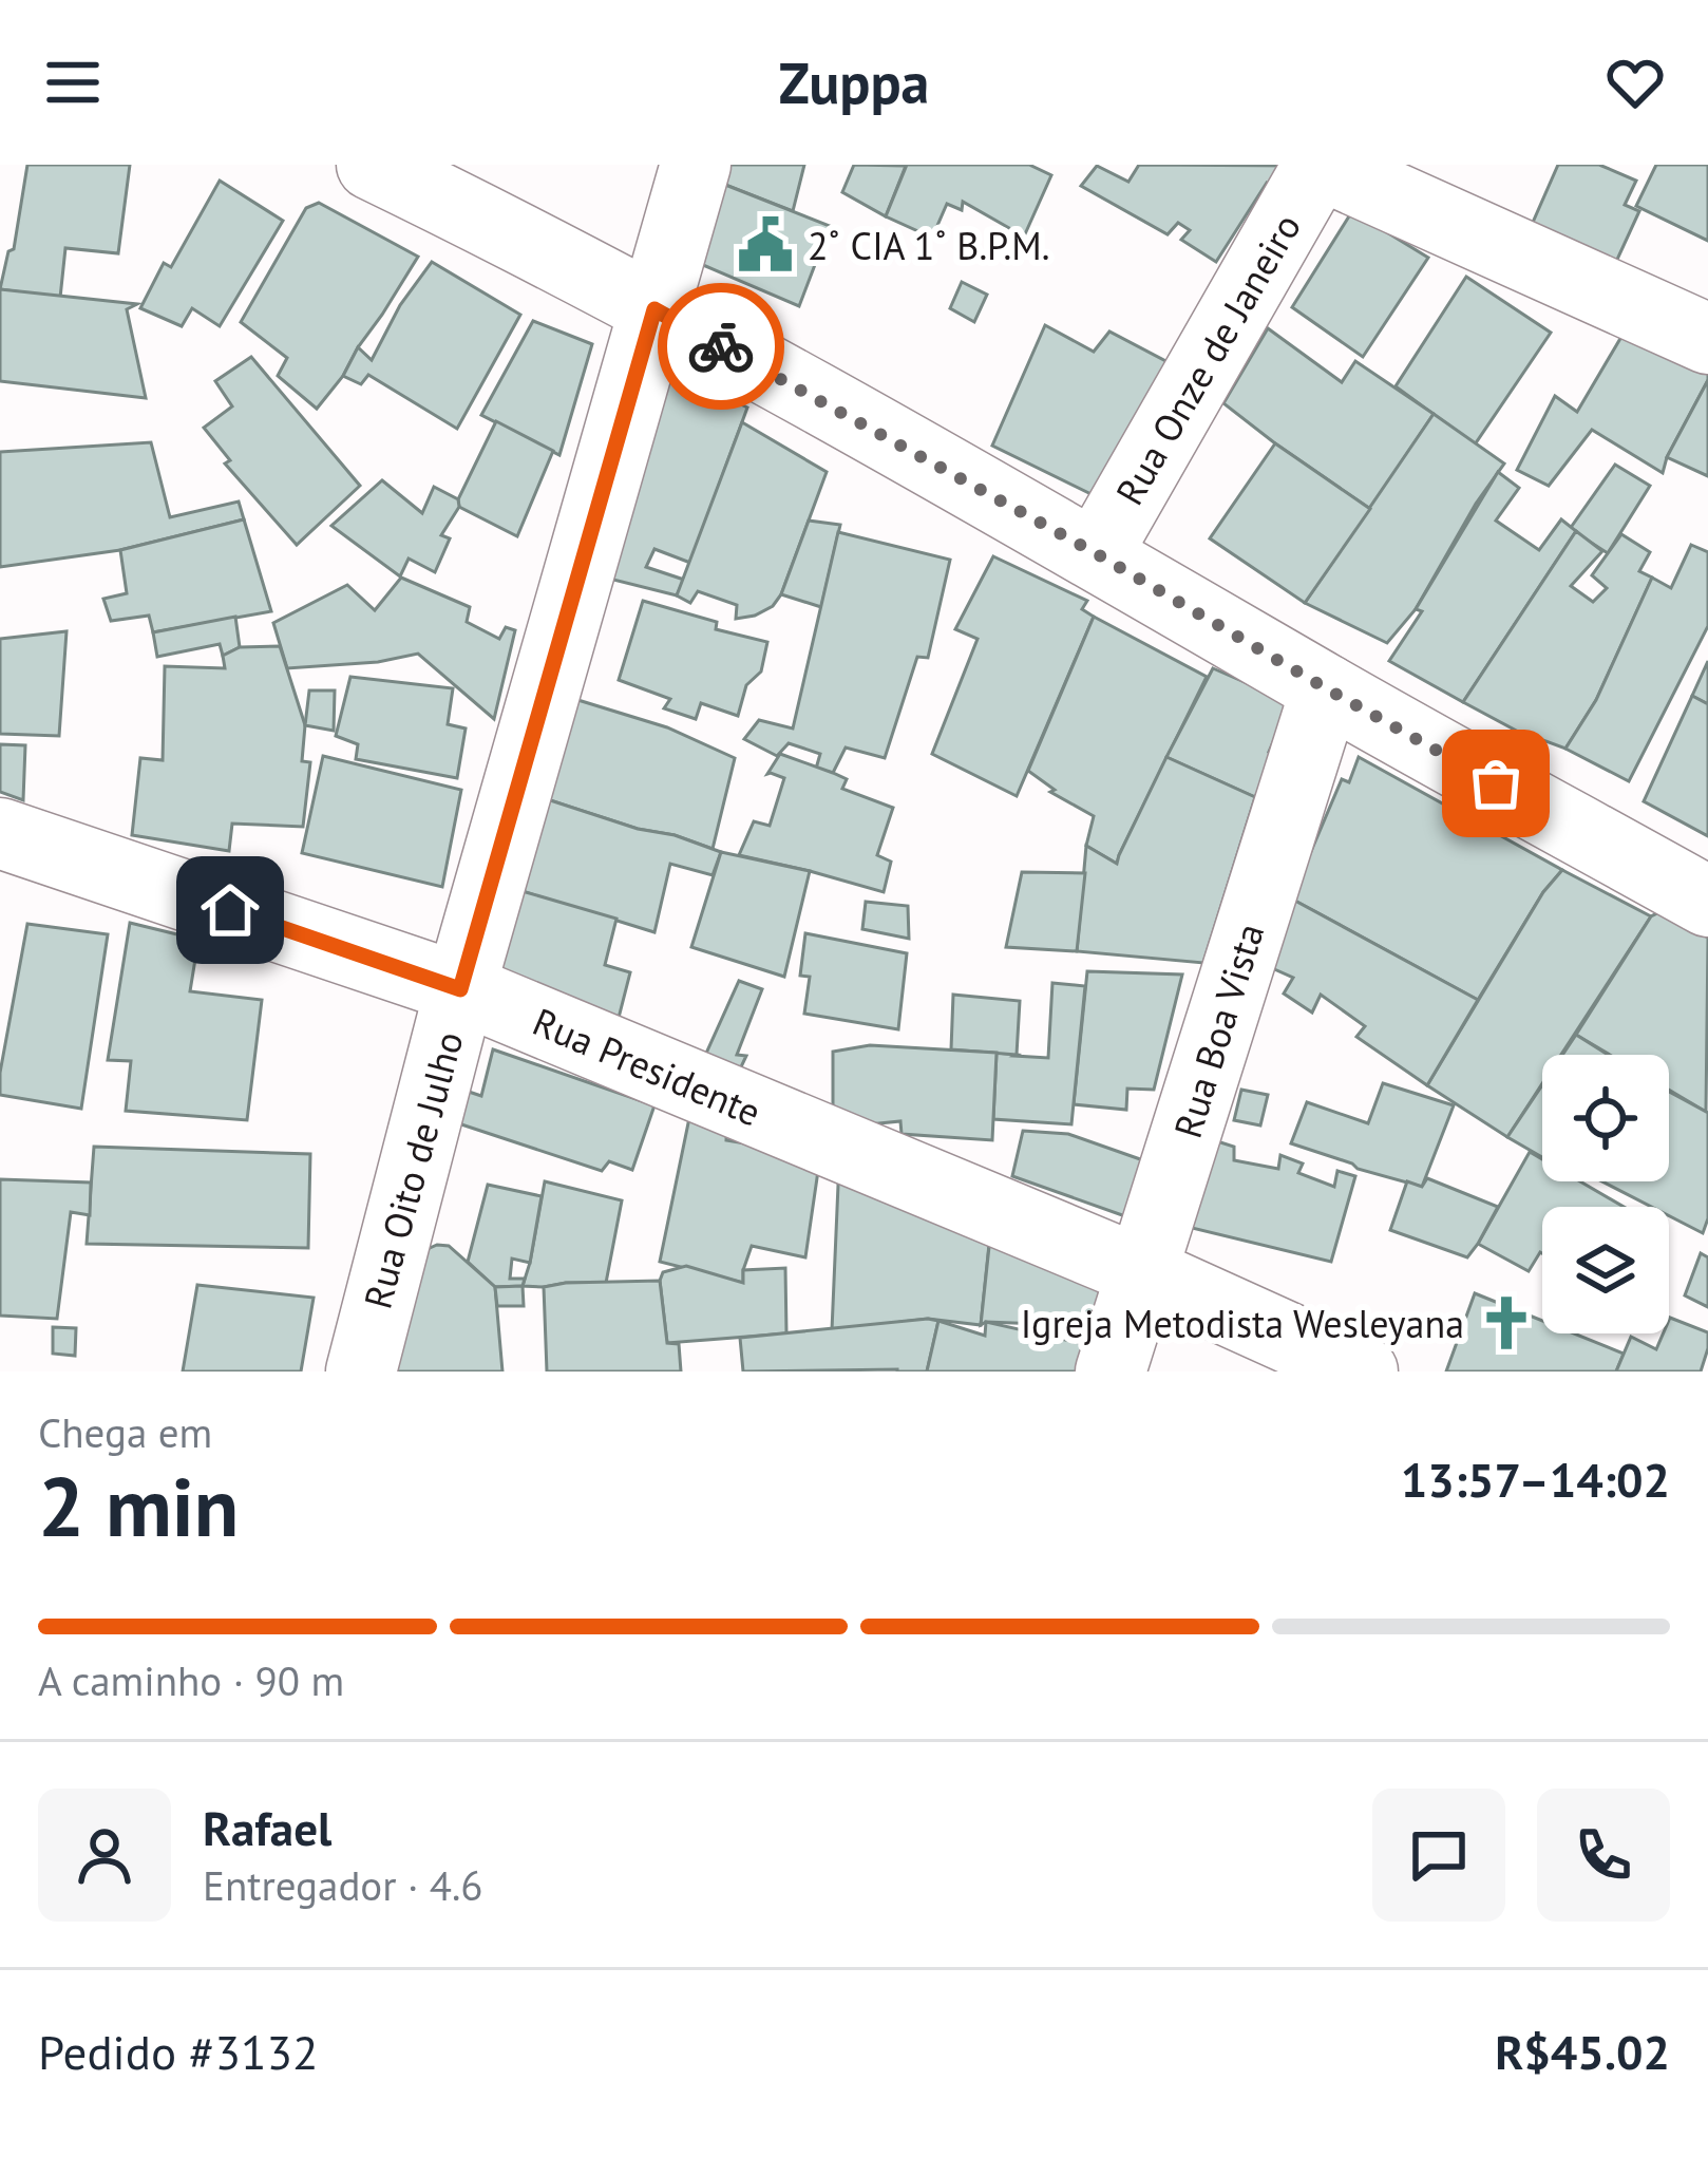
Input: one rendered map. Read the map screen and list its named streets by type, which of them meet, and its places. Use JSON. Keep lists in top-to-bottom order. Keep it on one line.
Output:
{"streets":{"street":["Rua Onze de Janeiro","Rua Boa Vista","Rua Presidente","Rua Oito de Julho"]},"crossings":[["Rua Boa Vista","Rua Presidente"],["Rua Presidente","Rua Oito de Julho"]],"places":{"public building":["2˚ CIA 1˚ B.P.M."],"church":["Igreja Metodista Wesleyana"]},"page":{"header":"Zuppa","heading":["2 min","Chega em","13:57–14:02"],"panel":["Rafael","Entregador · 4.6","Pedido #3132","R$45.02"],"bar":"A caminho · 90 m"}}
